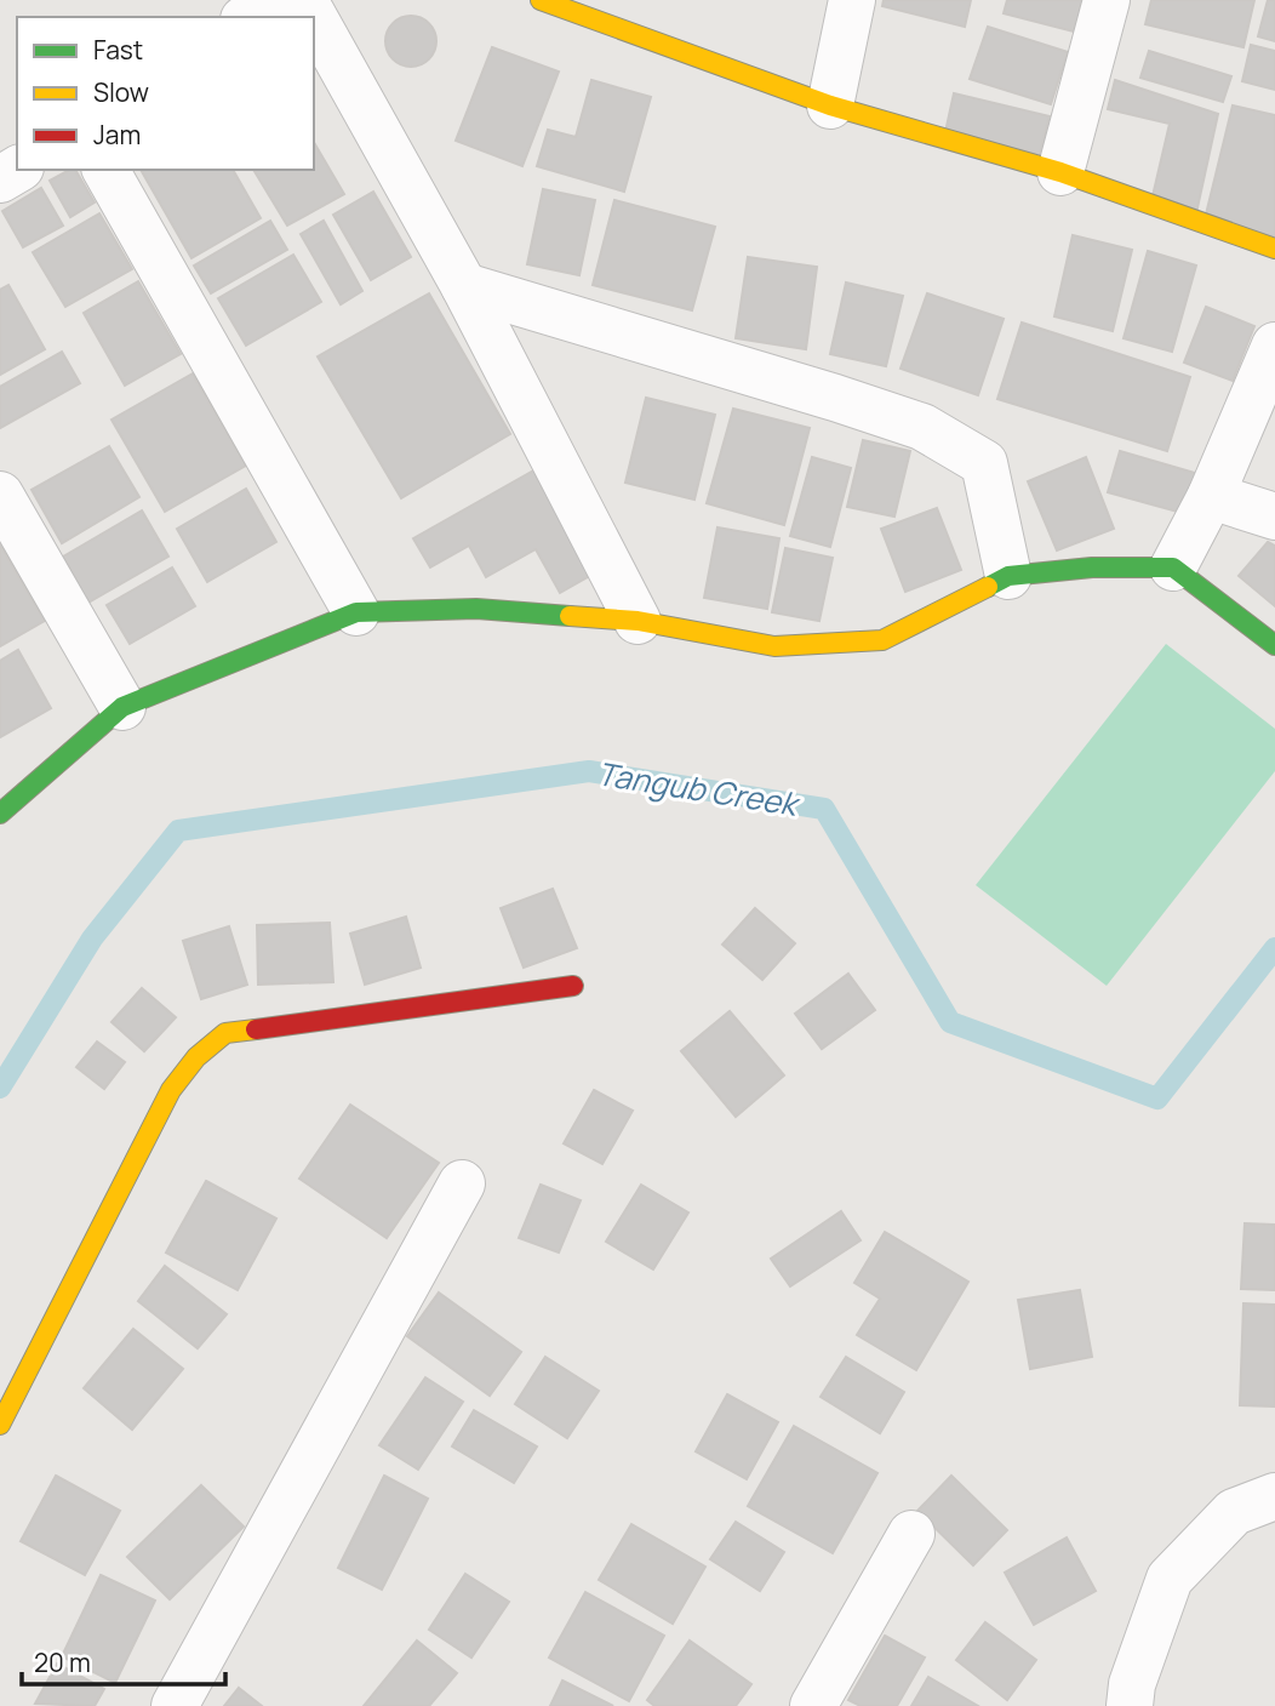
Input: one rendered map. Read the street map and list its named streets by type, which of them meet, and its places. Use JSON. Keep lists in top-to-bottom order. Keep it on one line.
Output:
{"water":["Tangub Creek"],"legend":["Fast","Slow","Jam"],"scale_bar":"20 m"}
